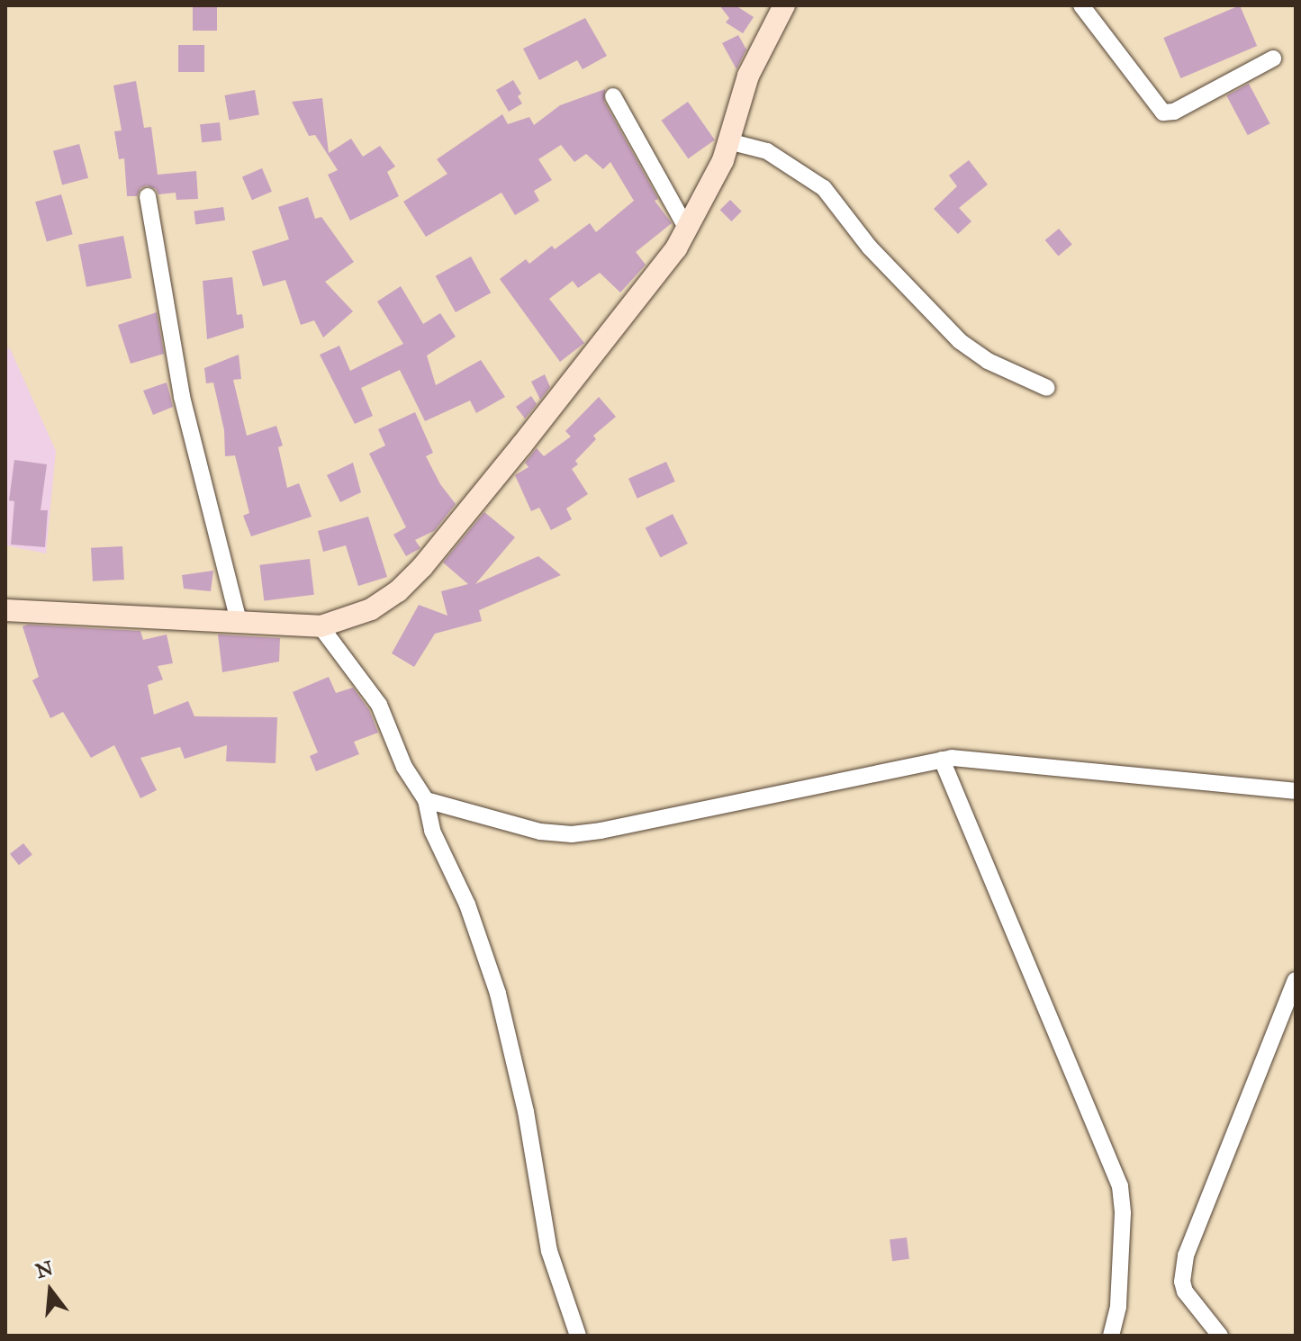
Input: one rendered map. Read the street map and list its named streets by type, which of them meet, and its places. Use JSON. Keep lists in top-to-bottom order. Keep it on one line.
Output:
{"north":"top"}
